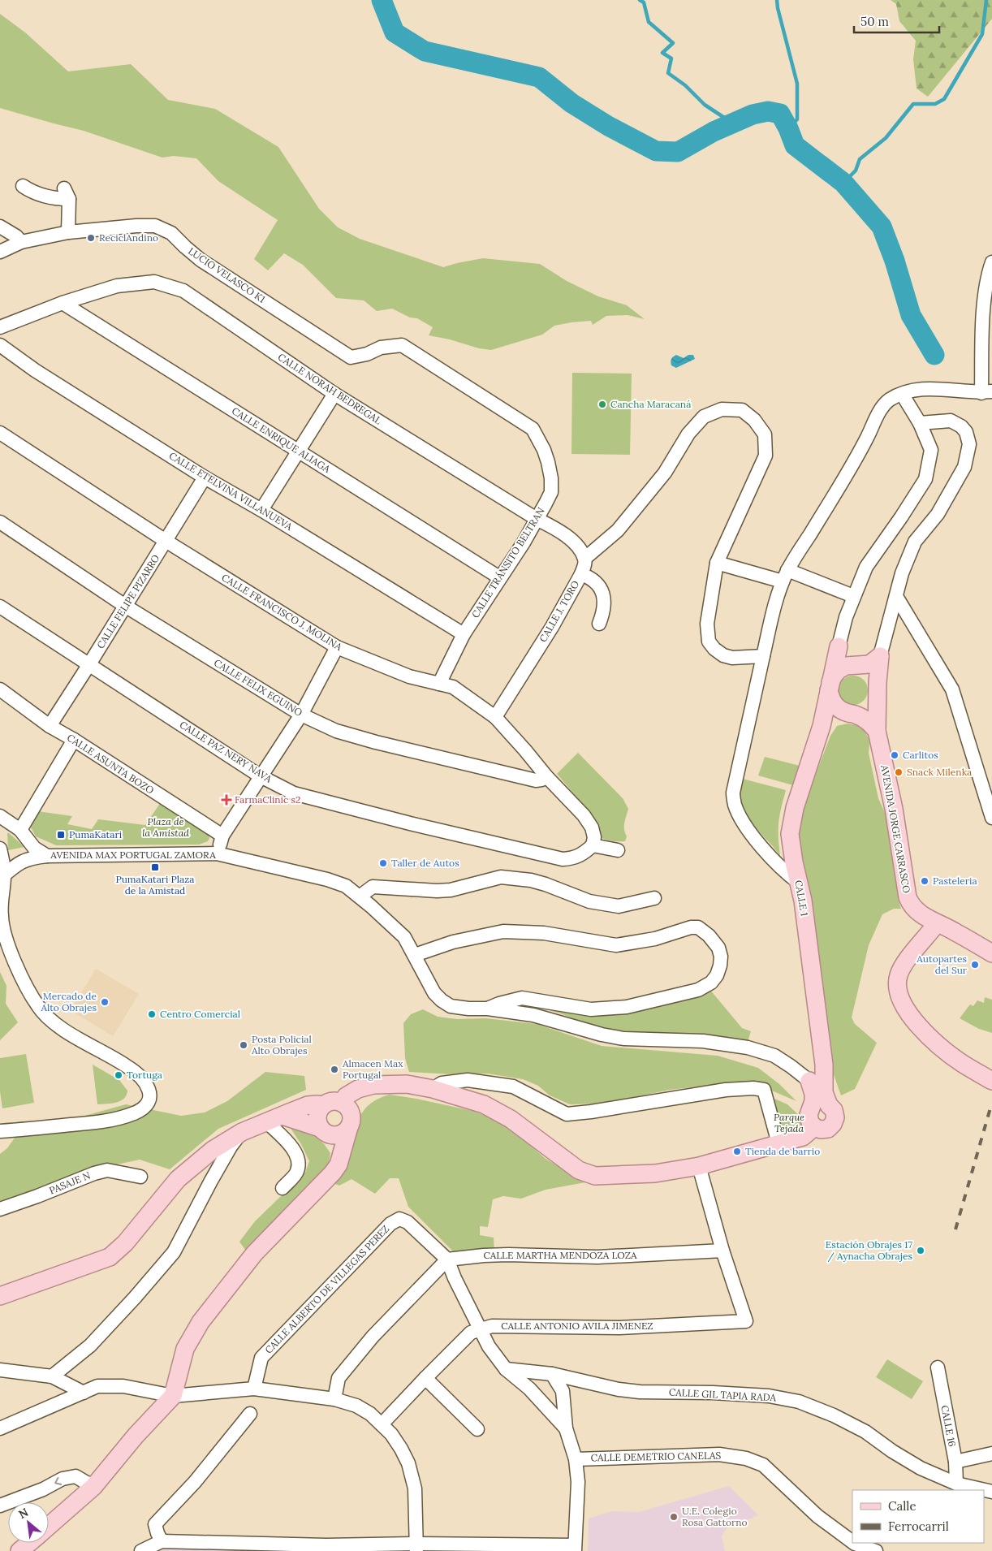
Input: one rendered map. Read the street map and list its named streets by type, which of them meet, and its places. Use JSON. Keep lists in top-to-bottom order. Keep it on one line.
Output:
{"streets":{"main road":["AVENIDA JORGE CARRASCO","CALLE 1"],"street":["LUCIO VELASCO K1","CALLE NORAH BEDREGAL","CALLE ENRIQUE ALIAGA","CALLE ETELVINA VILLANUEVA","CALLE TRÁNSITO BELTRAN","CALLE FELIPE PIZARRO","CALLE J. TORO","CALLE FRANCISCO J. MOLINA","CALLE FELIX EGUINO","CALLE PAZ NERY NAVA","CALLE ASUNTA BOZO","AVENIDA MAX PORTUGAL ZAMORA","PASAJE N","CALLE MARTHA MENDOZA LOZA","CALLE ALBERTO DE VILLEGAS PEREZ","CALLE ANTONIO AVILA JIMENEZ","CALLE GIL TAPIA RADA","CALLE 16","CALLE DEMETRIO CANELAS"]},"crossings":[["LUCIO VELASCO K1","CALLE TRÁNSITO BELTRAN"],["CALLE NORAH BEDREGAL","CALLE ENRIQUE ALIAGA"],["CALLE NORAH BEDREGAL","CALLE TRÁNSITO BELTRAN"],["CALLE ENRIQUE ALIAGA","CALLE TRÁNSITO BELTRAN"],["CALLE ETELVINA VILLANUEVA","CALLE TRÁNSITO BELTRAN"],["CALLE ETELVINA VILLANUEVA","CALLE FELIPE PIZARRO"],["CALLE TRÁNSITO BELTRAN","CALLE FRANCISCO J. MOLINA"],["CALLE FELIPE PIZARRO","CALLE FRANCISCO J. MOLINA"],["CALLE FELIPE PIZARRO","CALLE FELIX EGUINO"],["CALLE FELIPE PIZARRO","CALLE PAZ NERY NAVA"],["CALLE FELIPE PIZARRO","CALLE ASUNTA BOZO"],["CALLE J. TORO","CALLE FRANCISCO J. MOLINA"],["CALLE FRANCISCO J. MOLINA","CALLE FELIX EGUINO"],["CALLE FRANCISCO J. MOLINA","CALLE PAZ NERY NAVA"],["AVENIDA JORGE CARRASCO","CALLE 1"],["AVENIDA MAX PORTUGAL ZAMORA","CALLE 1"],["CALLE MARTHA MENDOZA LOZA","CALLE ALBERTO DE VILLEGAS PEREZ"],["CALLE MARTHA MENDOZA LOZA","CALLE ANTONIO AVILA JIMENEZ"],["CALLE GIL TAPIA RADA","CALLE 16"]],"parks":["Plaza de la Amistad","Parque Tejada"],"places":{"other":["ReciclAndino","Cancha Maracaná","Carlitos","Snack Milenka","Taller de Autos","Pasteleria","Autopartes del Sur","Mercado de Alto Obrajes","Centro Comercial","Posta Policial Alto Obrajes","Almacen Max Portugal","Tortuga","Tienda de barrio","Estación Obrajes 17 / Aynacha Obrajes","U.E. Colegio Rosa Gattorno"],"health":["FarmaClinic s2"],"transit":["PumaKatari","PumaKatari Plaza de la Amistad"]},"legend":["Calle","Ferrocarril"],"scale_bar":"50 m","north":"top left"}
